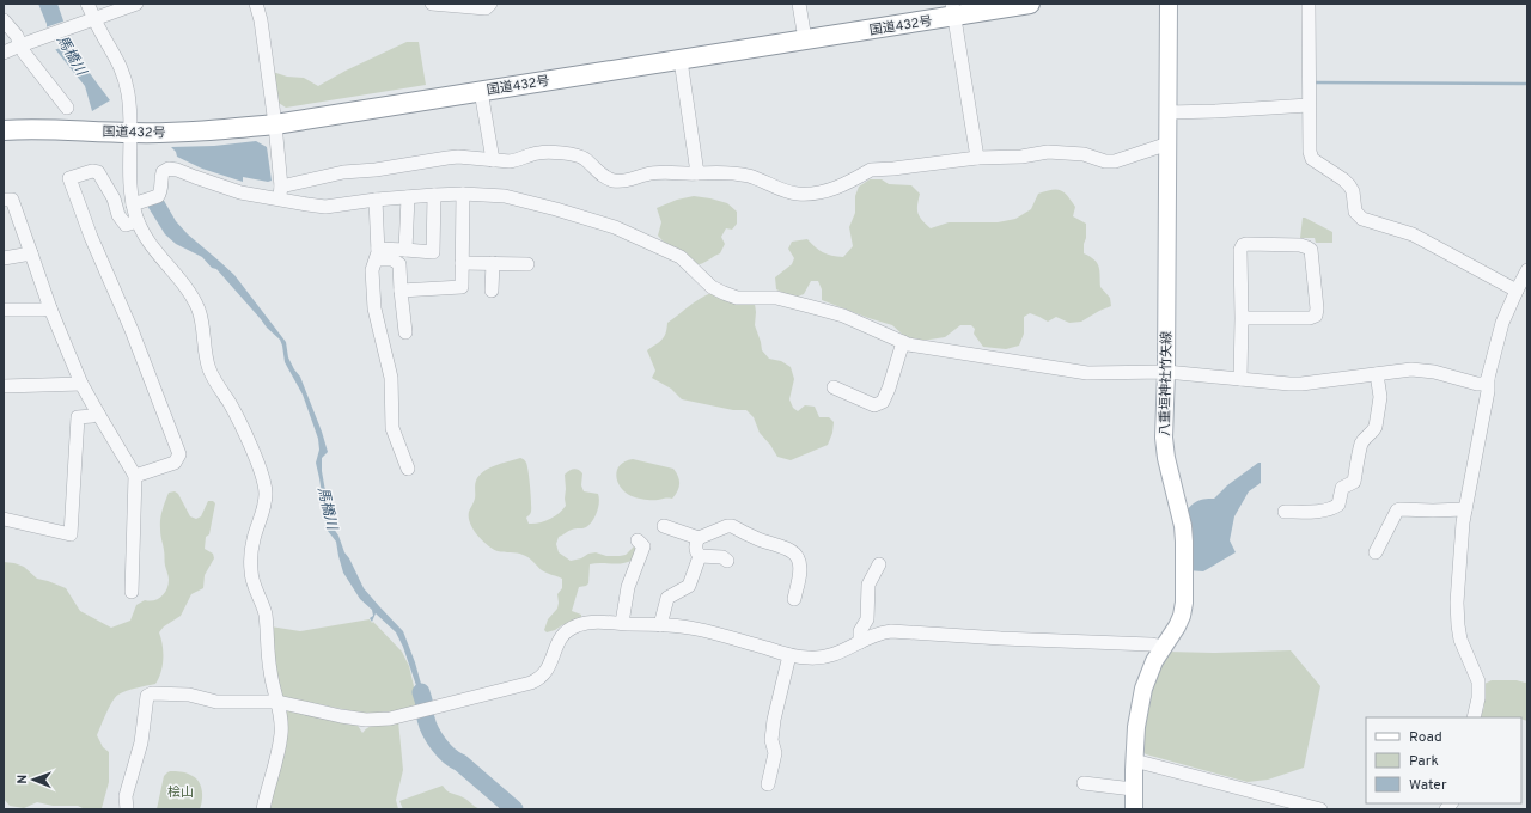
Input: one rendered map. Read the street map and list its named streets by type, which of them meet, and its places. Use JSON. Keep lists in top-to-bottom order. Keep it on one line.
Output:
{"streets":{"highway":["国道432号"],"main road":["八重垣神社竹矢線"]},"water":["馬橋川"],"parks":["桧山"],"legend":["Road","Park","Water"],"north":"left"}
